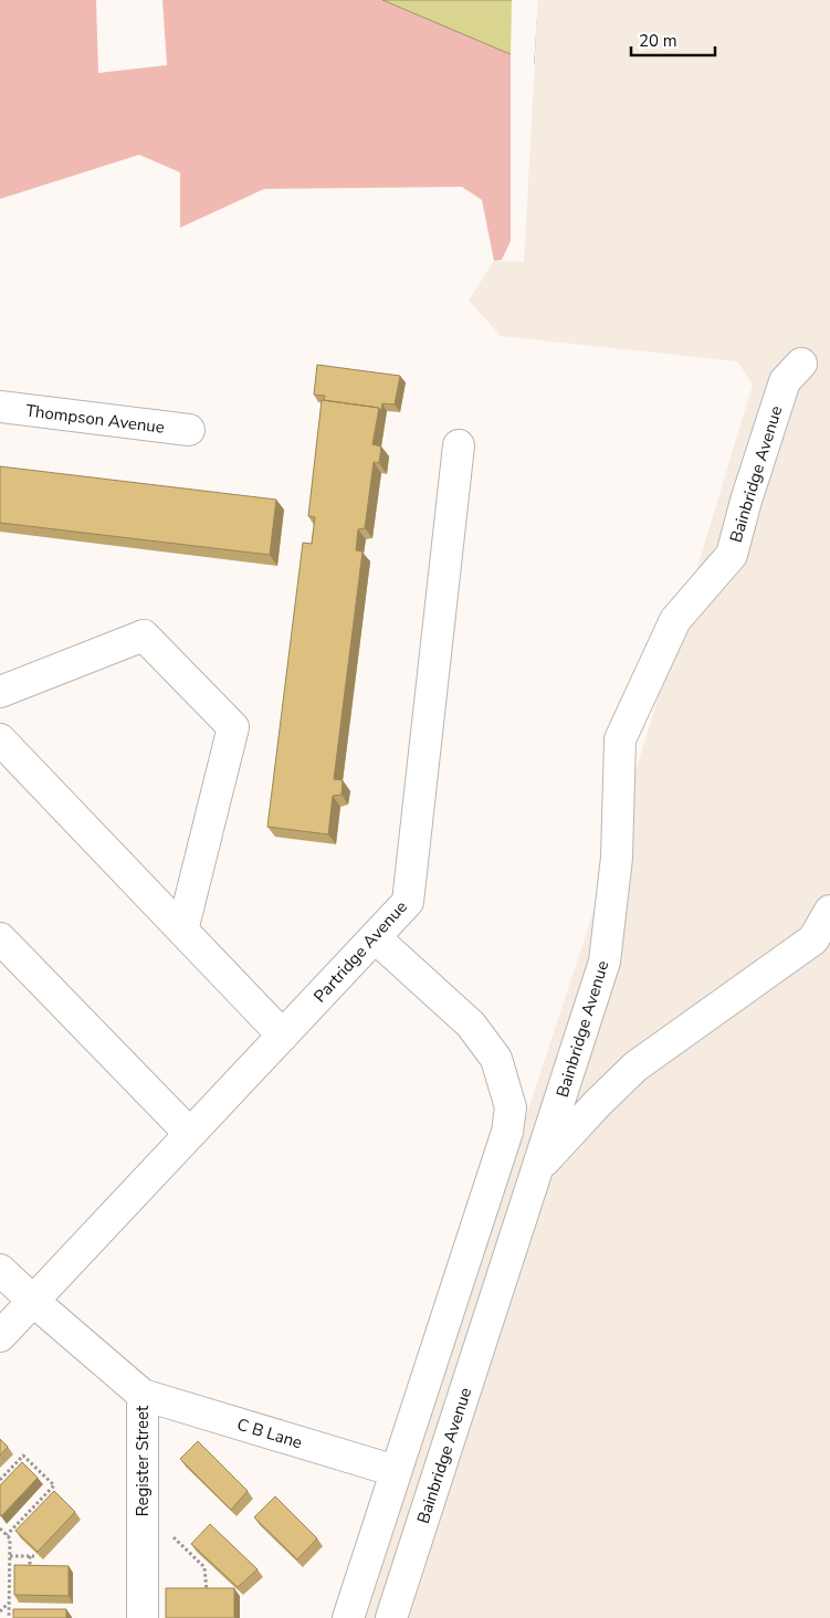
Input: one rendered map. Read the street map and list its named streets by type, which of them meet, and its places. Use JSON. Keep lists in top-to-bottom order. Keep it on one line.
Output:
{"streets":{"street":["Thompson Avenue","Bainbridge Avenue","Partridge Avenue","C B Lane","Register Street"]},"crossings":[["Partridge Avenue","Register Street"],["C B Lane","Register Street"]],"scale_bar":"20 m"}
